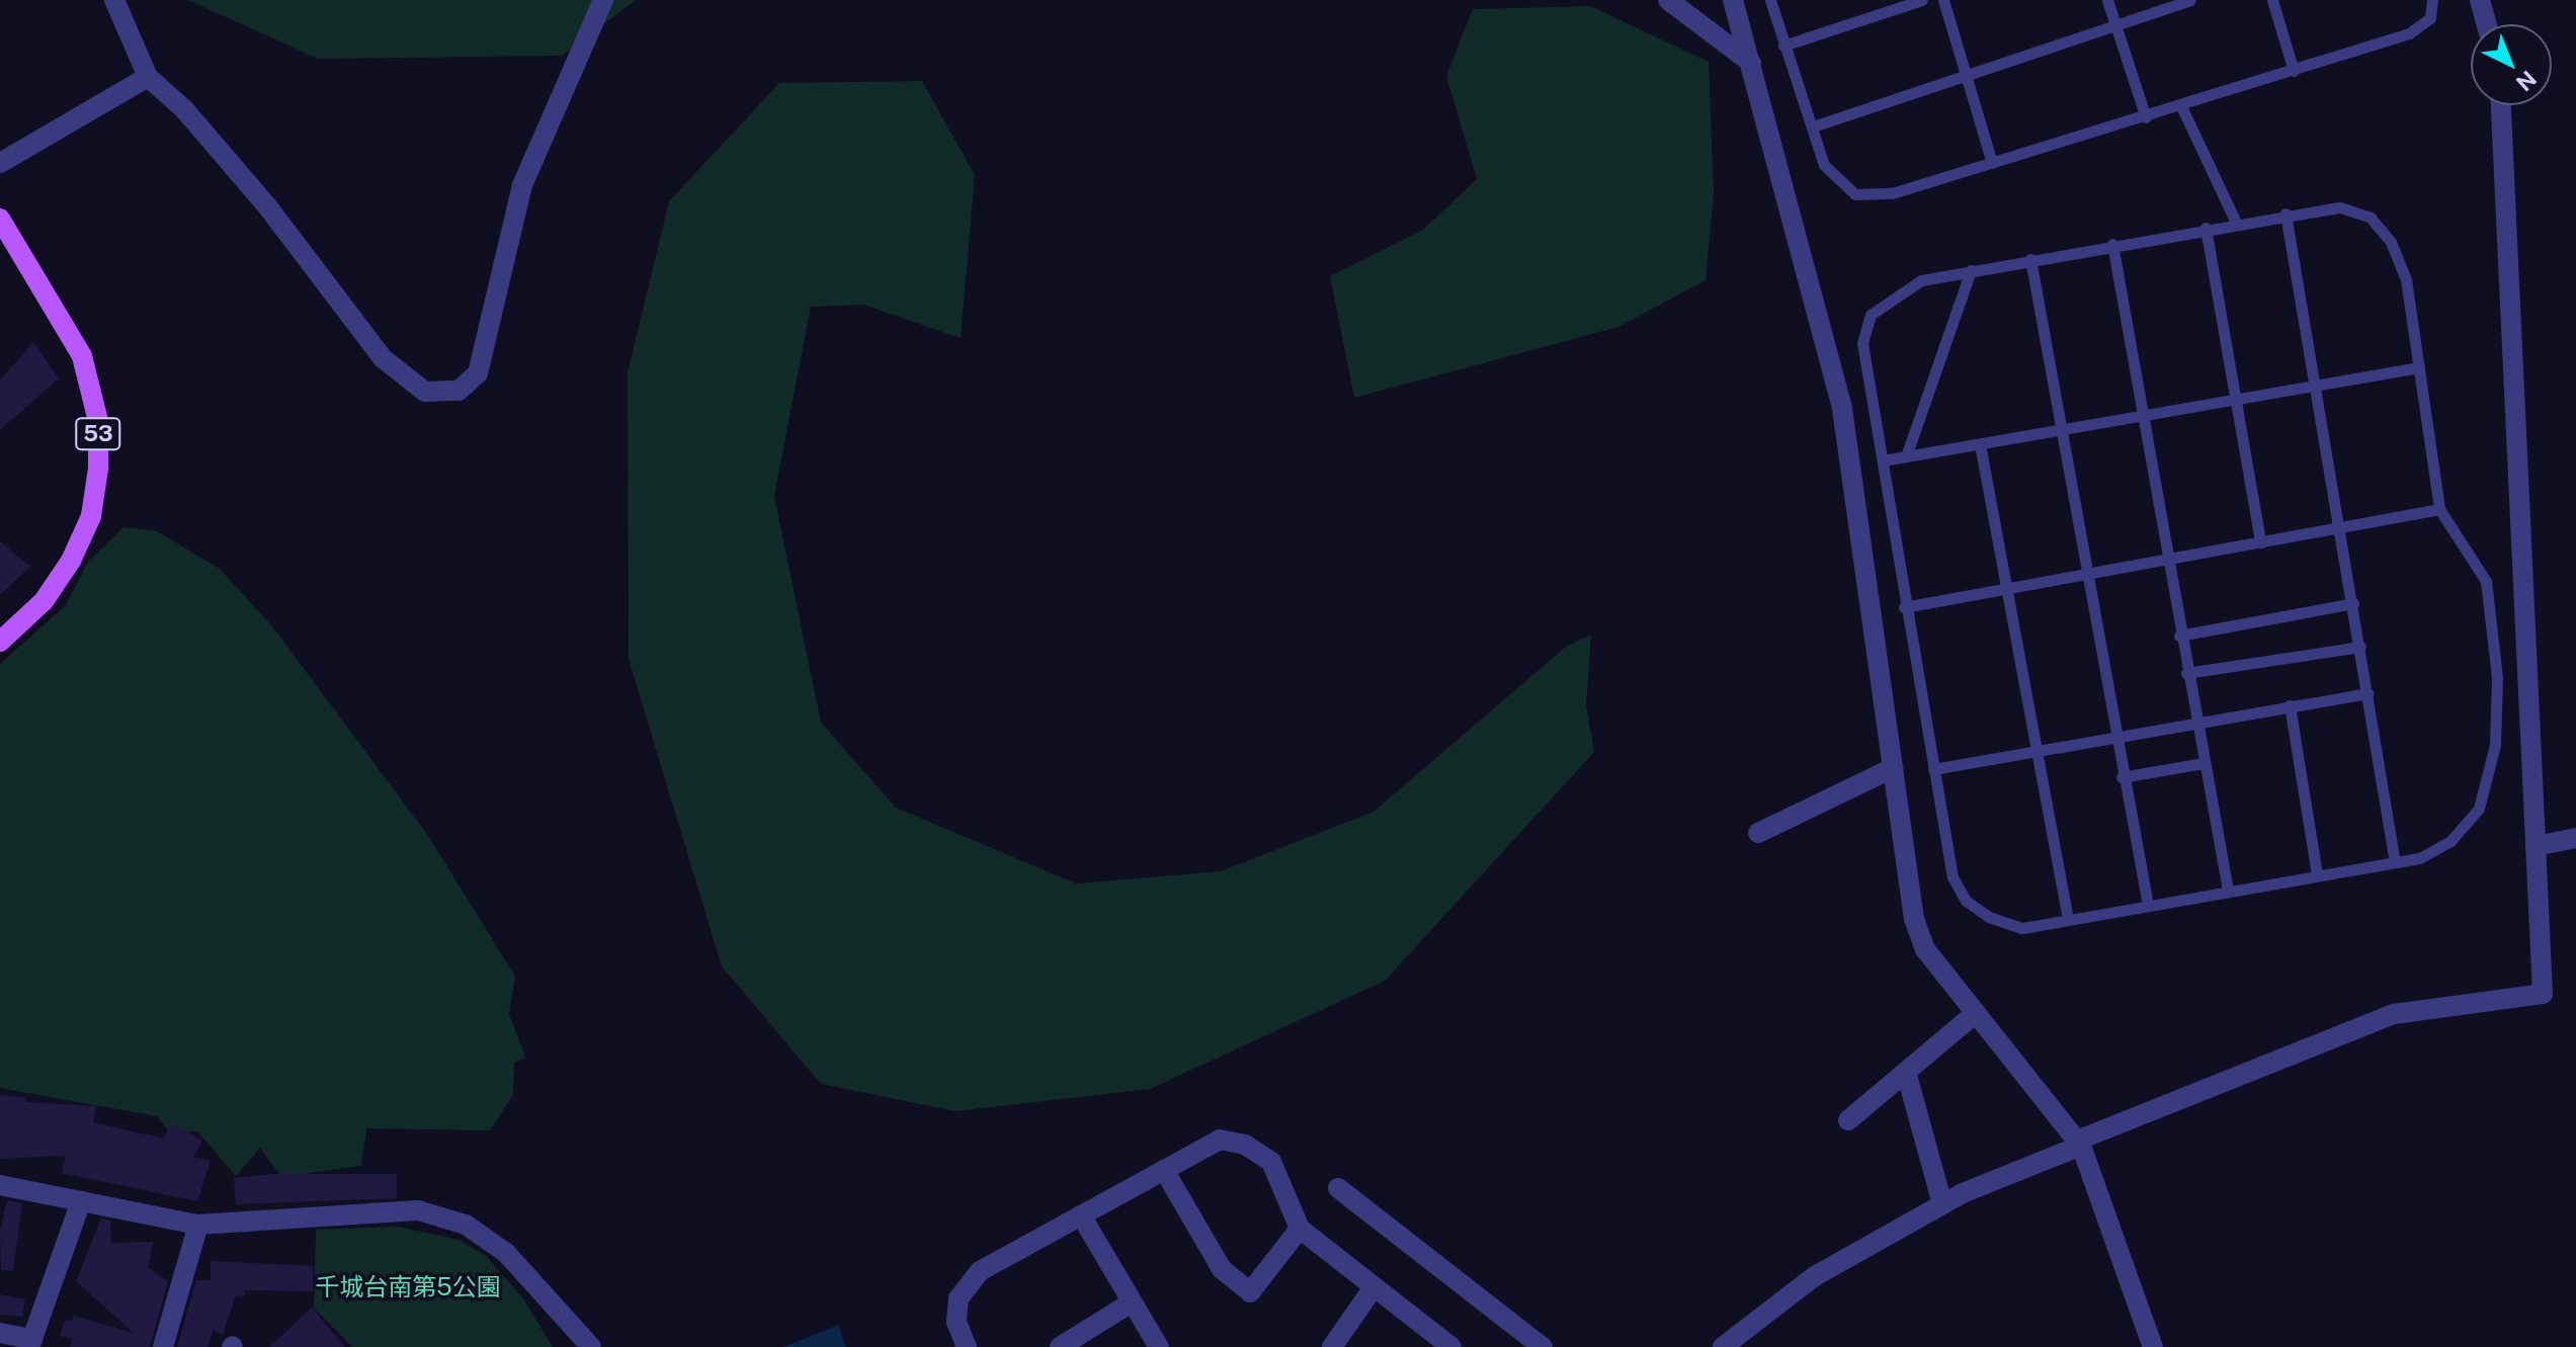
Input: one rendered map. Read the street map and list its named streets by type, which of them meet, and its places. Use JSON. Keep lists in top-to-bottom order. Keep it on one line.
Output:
{"streets":{"main road":["53"]},"parks":["千城台南第5公園"],"north":"bottom right"}
